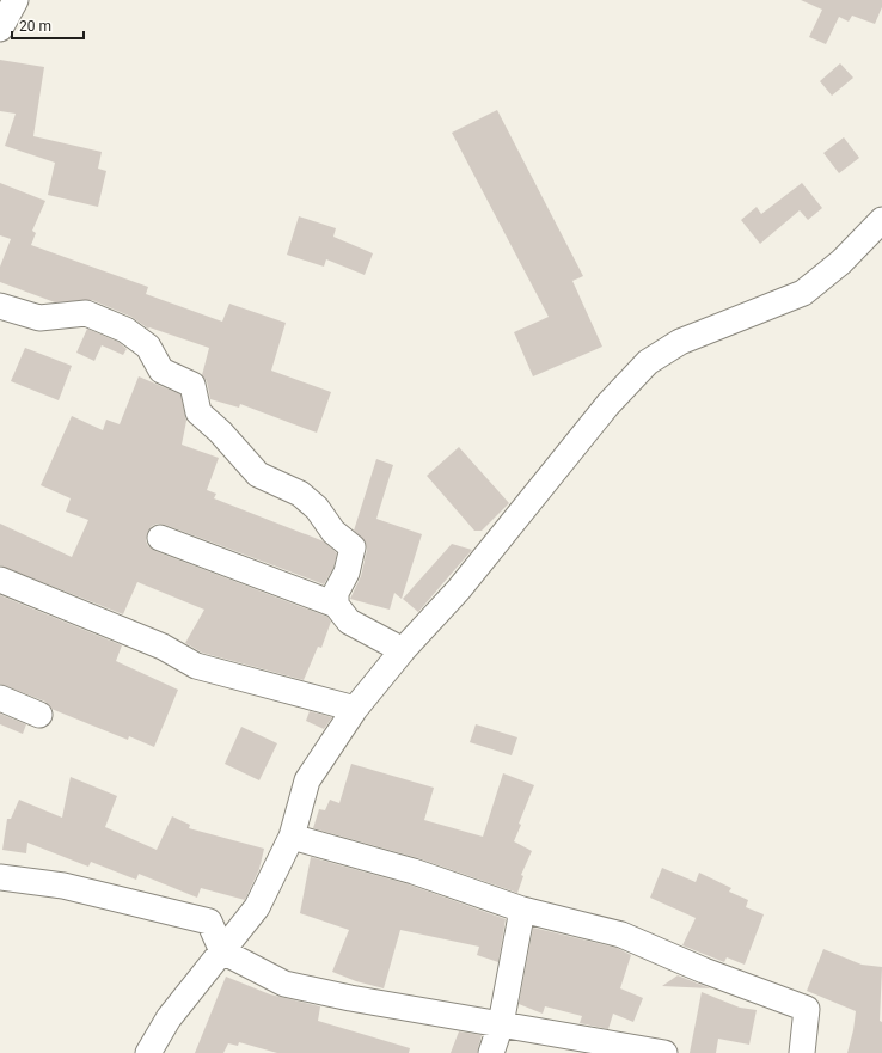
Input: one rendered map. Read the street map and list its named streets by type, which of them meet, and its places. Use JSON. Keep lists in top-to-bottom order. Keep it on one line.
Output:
{"scale_bar":"20 m"}
